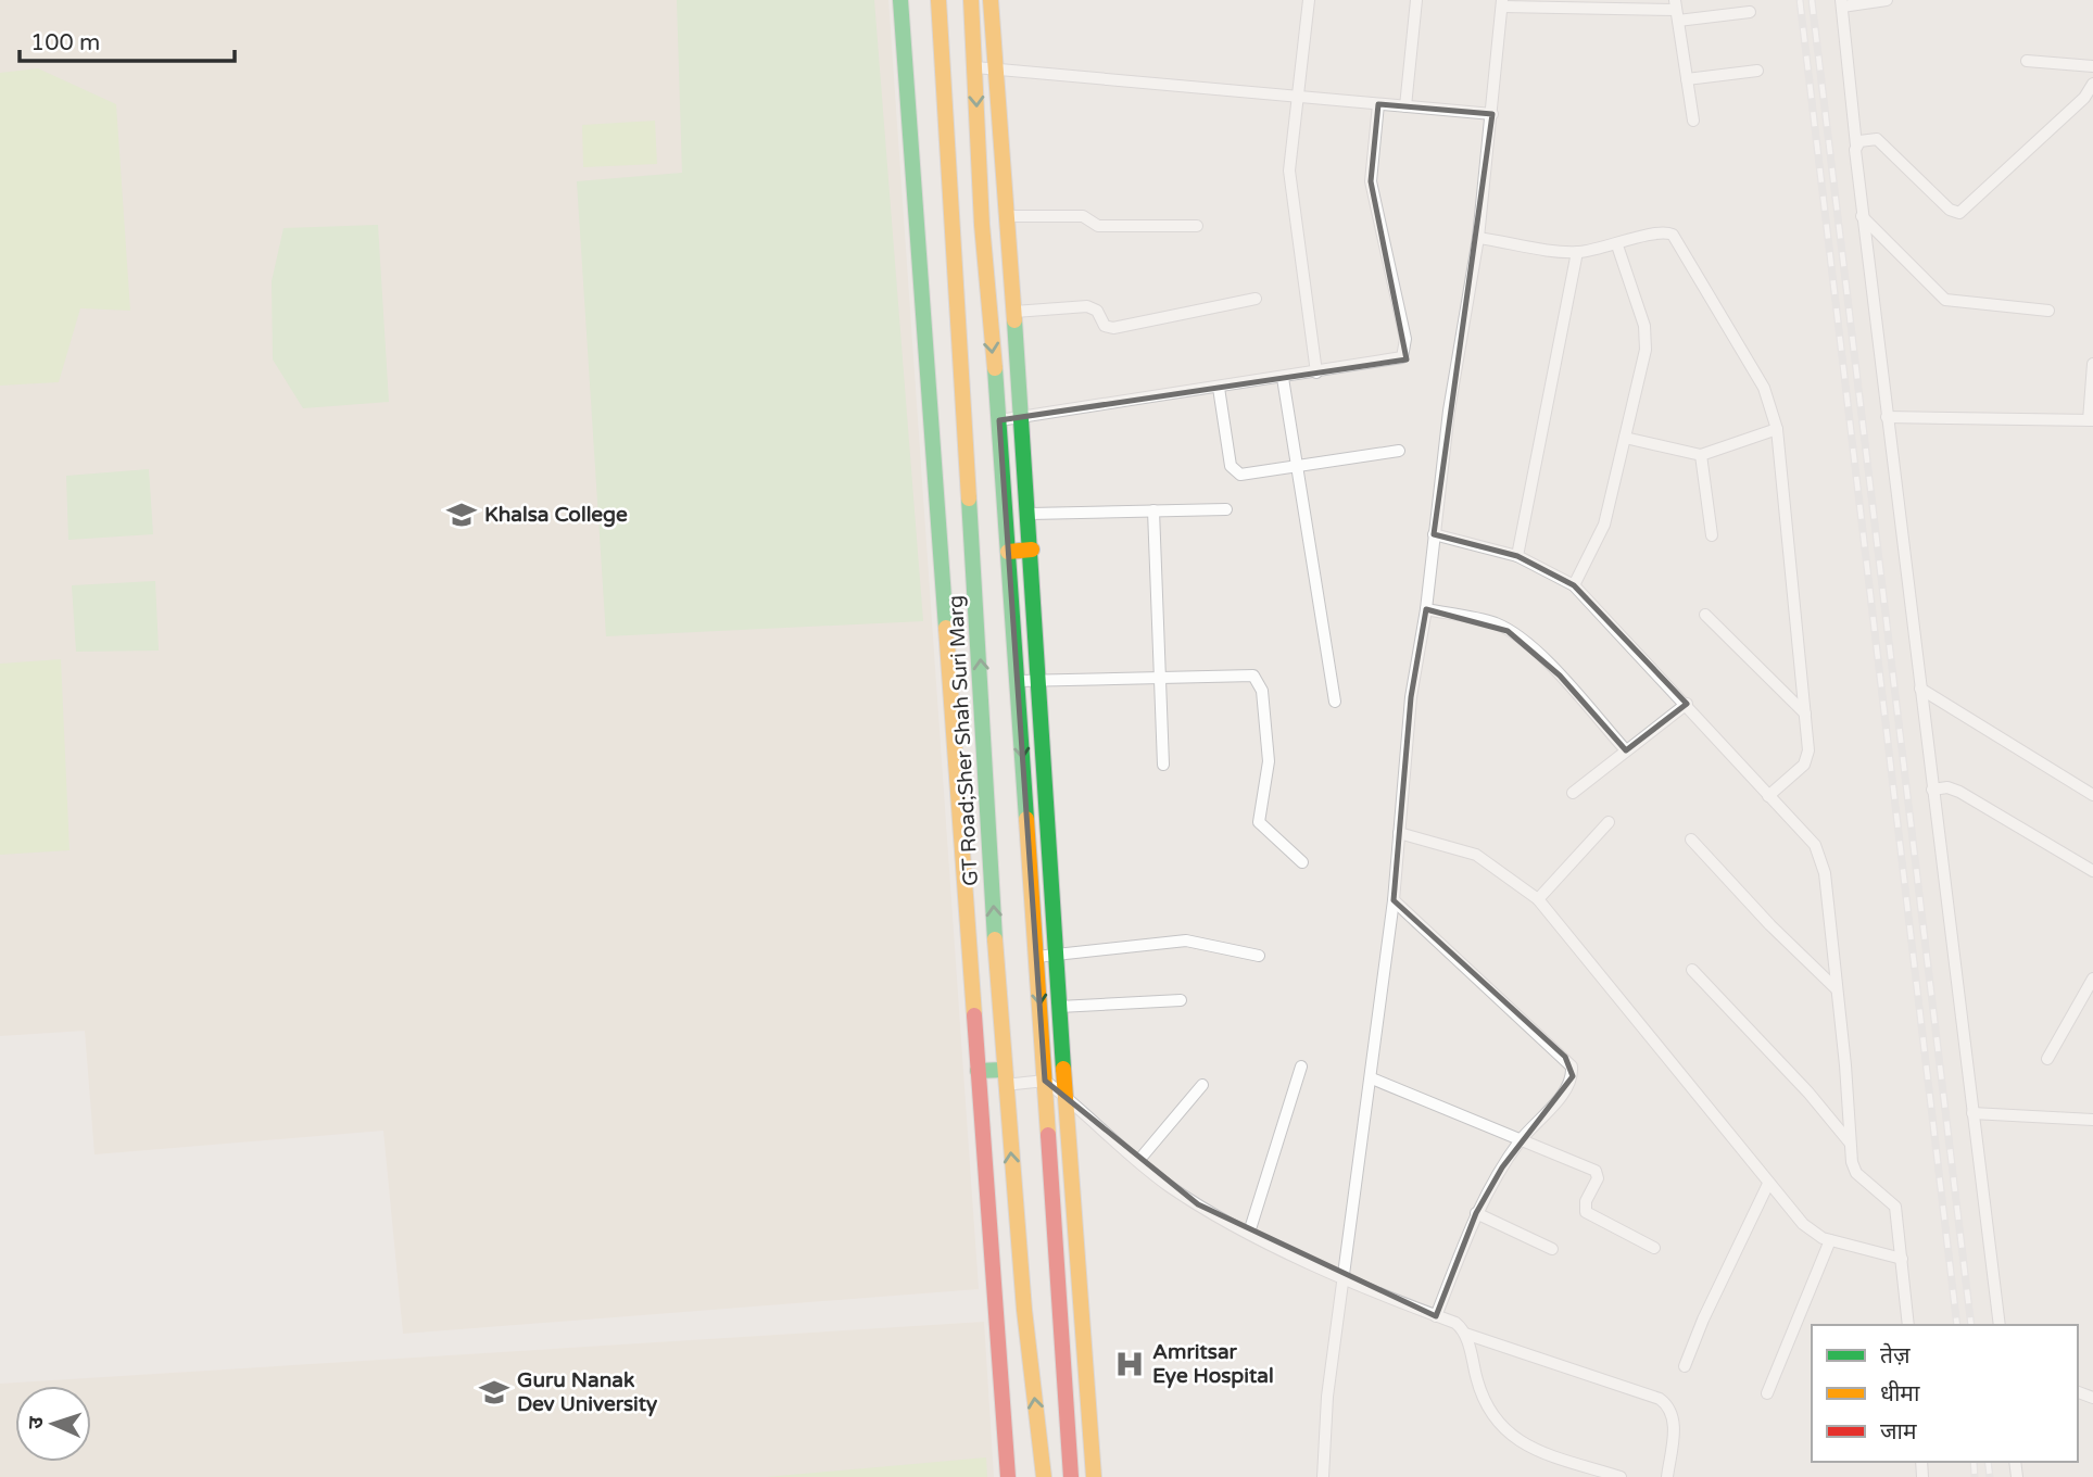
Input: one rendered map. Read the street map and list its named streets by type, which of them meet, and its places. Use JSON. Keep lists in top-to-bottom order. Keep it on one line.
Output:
{"streets":{"main road":["GT Road;Sher Shah Suri Marg"]},"places":{"school or university":["Khalsa College","Guru Nanak Dev University"],"hospital":["Amritsar Eye Hospital"]},"legend":["तेज़","धीमा","जाम"],"scale_bar":"100 m","north":"left"}
